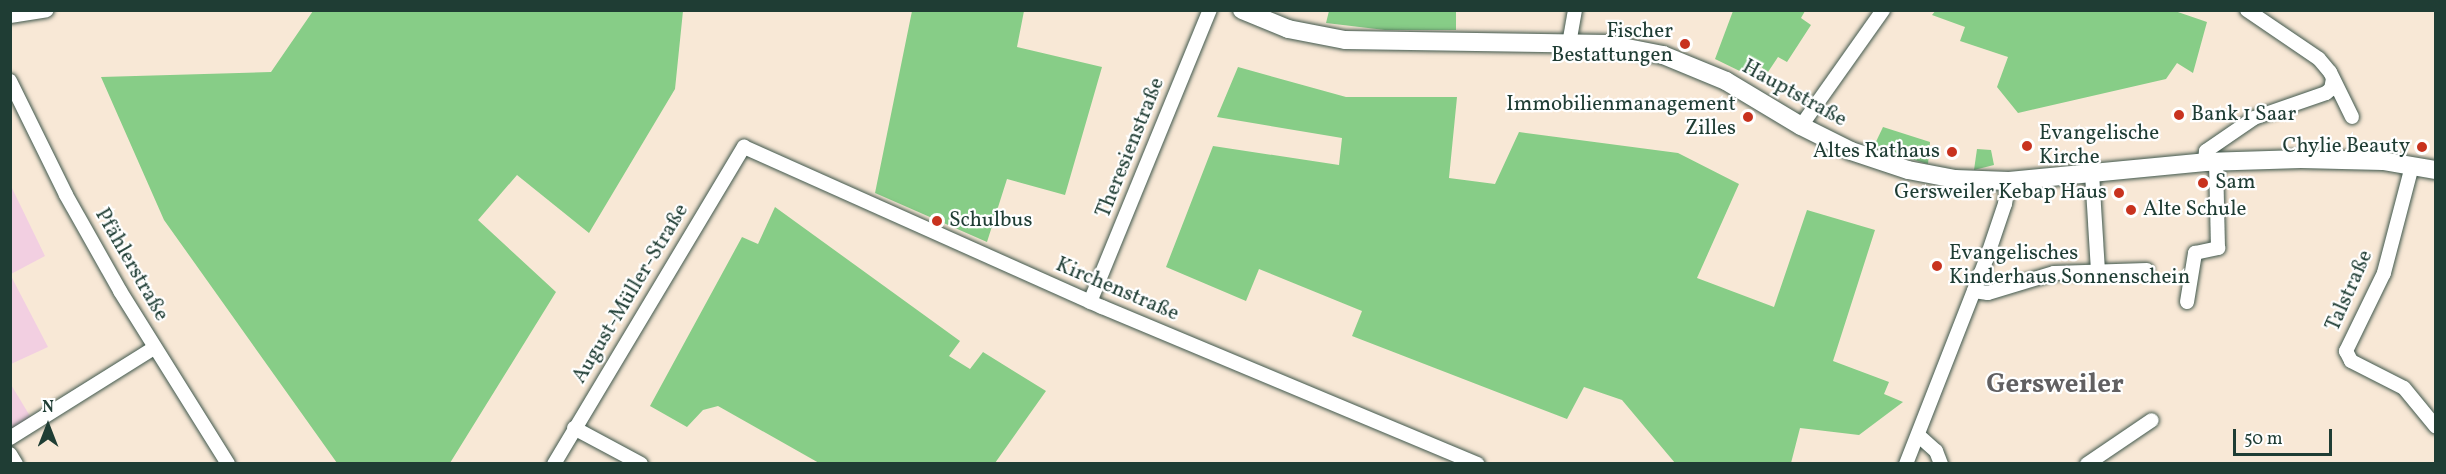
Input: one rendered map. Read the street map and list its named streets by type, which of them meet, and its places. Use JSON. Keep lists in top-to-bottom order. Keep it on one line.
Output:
{"streets":{"main road":["Hauptstraße"],"street":["Theresienstraße","Pfählerstraße","Kirchenstraße","Talstraße","August-Müller-Straße"]},"crossings":[["Hauptstraße","Talstraße"],["Theresienstraße","Kirchenstraße"],["Kirchenstraße","August-Müller-Straße"]],"districts":["Gersweiler"],"places":["Fischer Bestattungen","Bank 1 Saar","Immobilienmanagement Zilles","Evangelische Kirche","Chylie Beauty","Altes Rathaus","Sam","Gersweiler Kebap Haus","Alte Schule","Schulbus","Evangelisches Kinderhaus Sonnenschein"],"scale_bar":"50 m","north":"top"}
